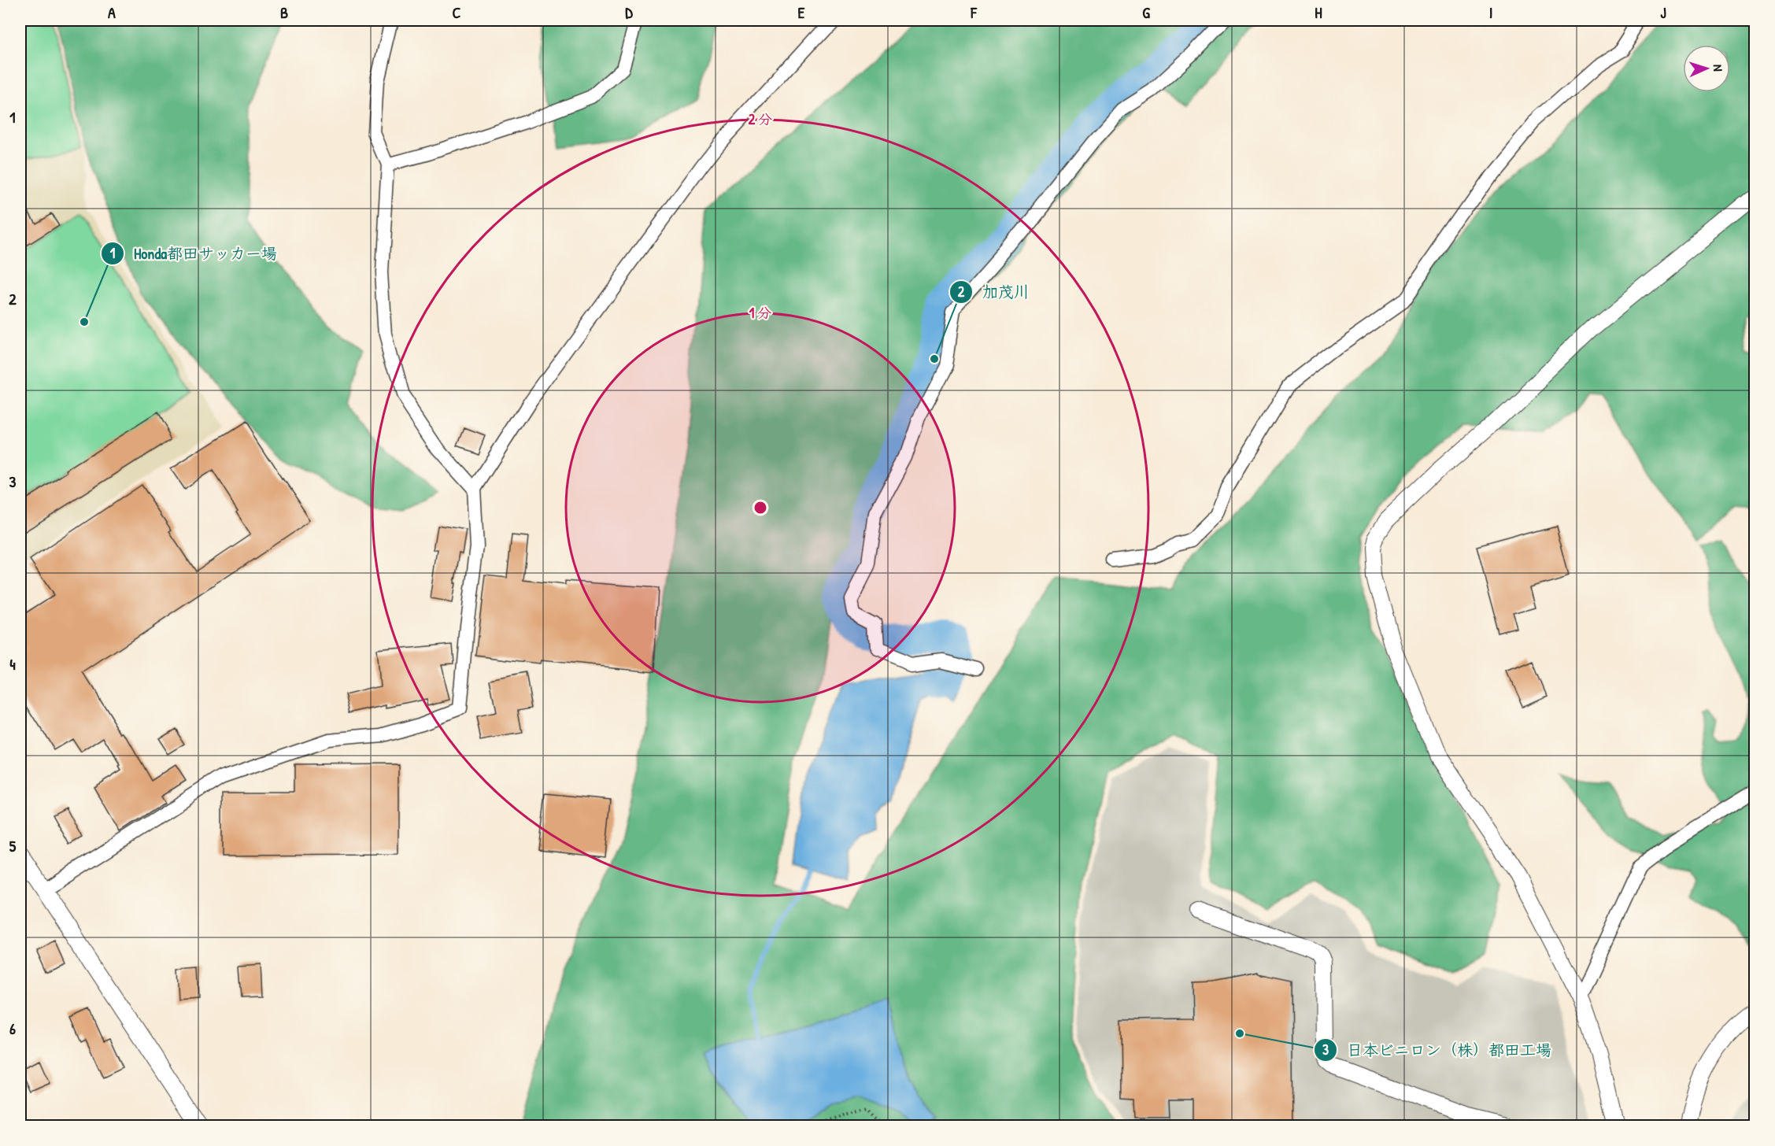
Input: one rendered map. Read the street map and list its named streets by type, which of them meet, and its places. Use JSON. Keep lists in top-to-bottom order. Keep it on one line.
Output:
{"places":["Honda都田サッカー場","加茂川","日本ビニロン（株）都田工場"],"north":"right","grid":{"columns":["A","B","C","D","E","F","G","H","I","J"],"rows":["1","2","3","4","5","6"]},"rings":["2 分","1 分"]}
